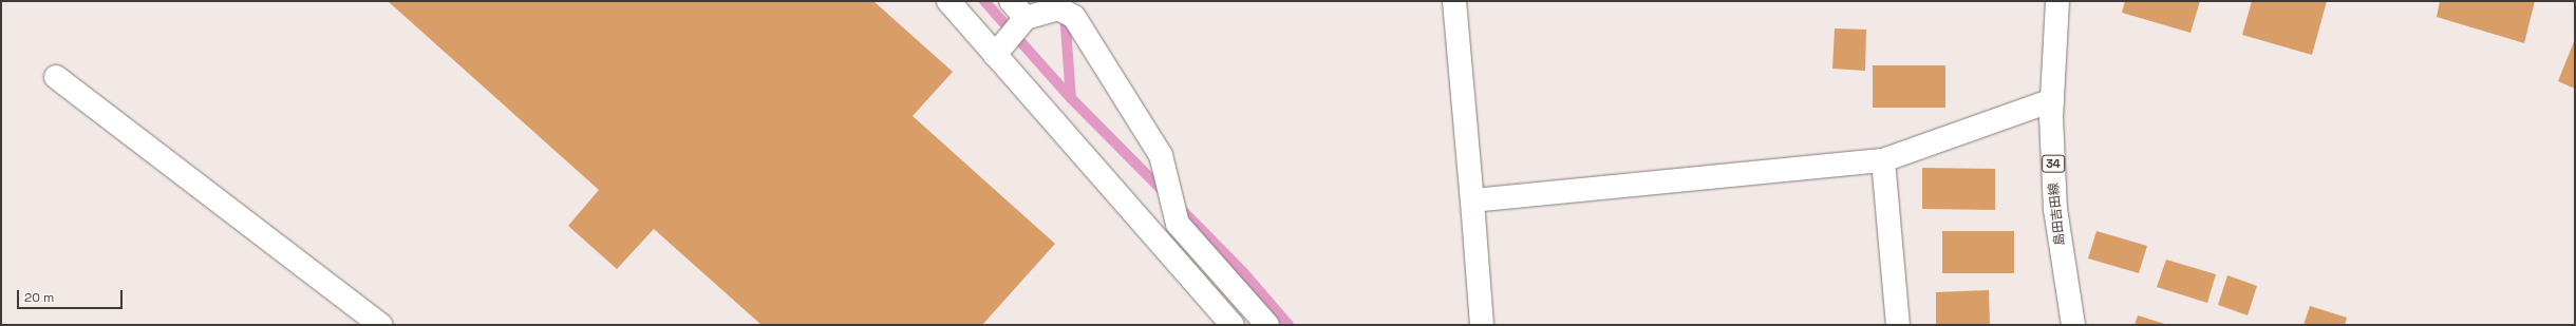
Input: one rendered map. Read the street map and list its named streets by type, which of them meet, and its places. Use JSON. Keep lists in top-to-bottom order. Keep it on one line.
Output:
{"streets":{"street":["34","島田吉田線"]},"scale_bar":"20 m"}
